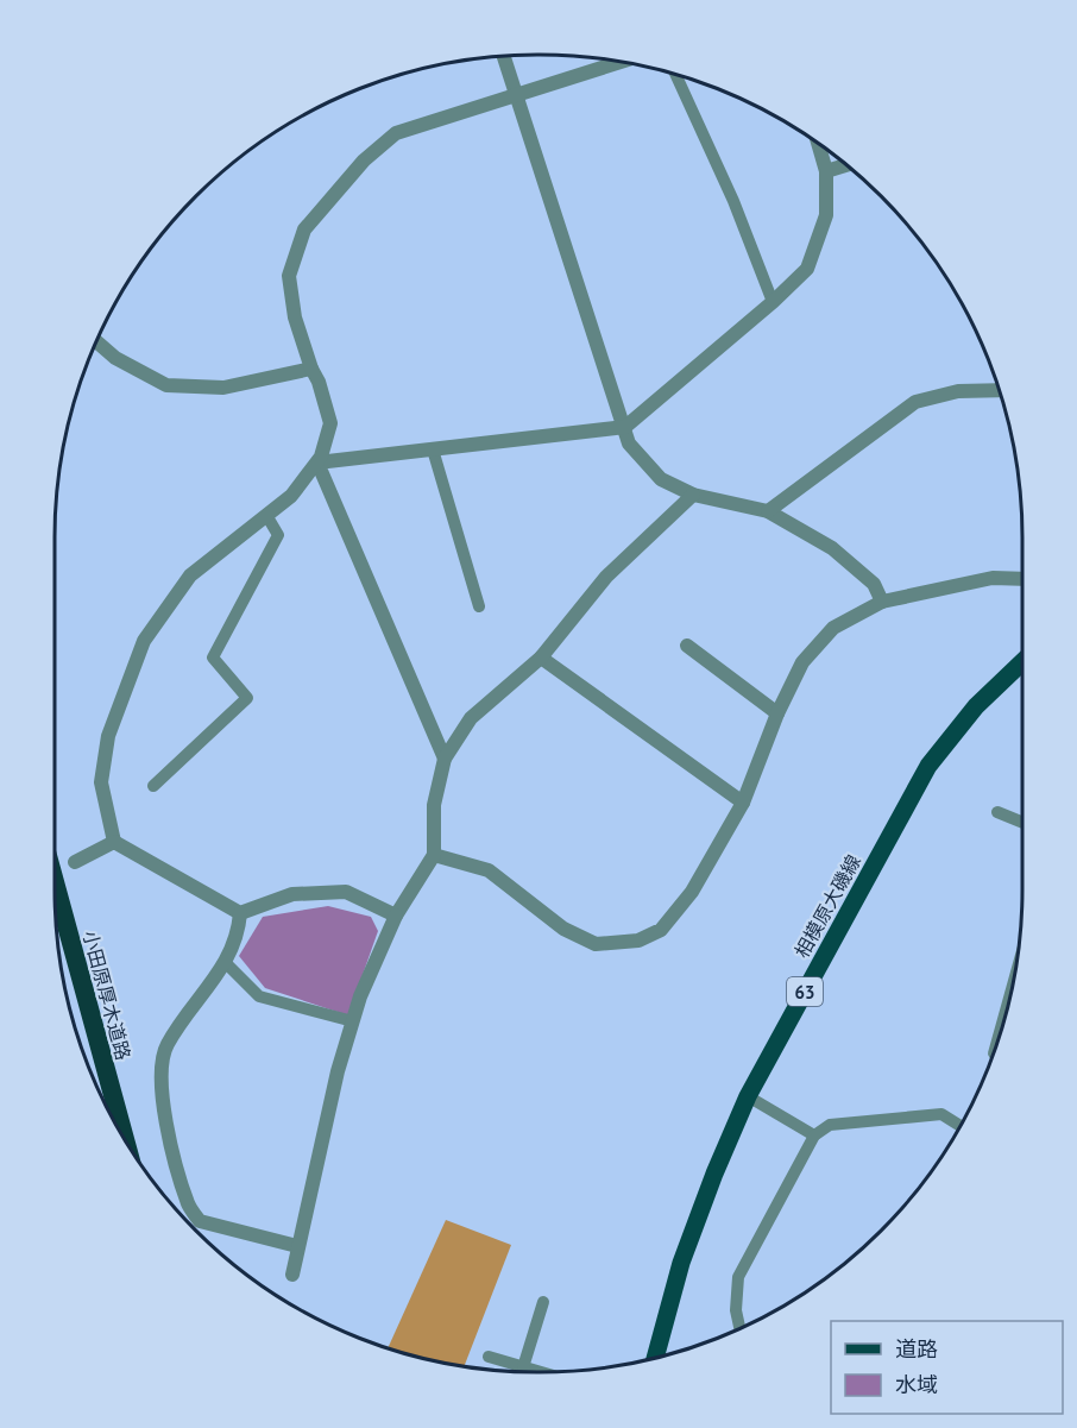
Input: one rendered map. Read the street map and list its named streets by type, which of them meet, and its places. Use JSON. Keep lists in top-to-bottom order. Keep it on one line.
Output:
{"streets":{"highway":["小田原厚木道路"],"main road":["相模原大磯線","63"]},"legend":["道路","水域"]}
